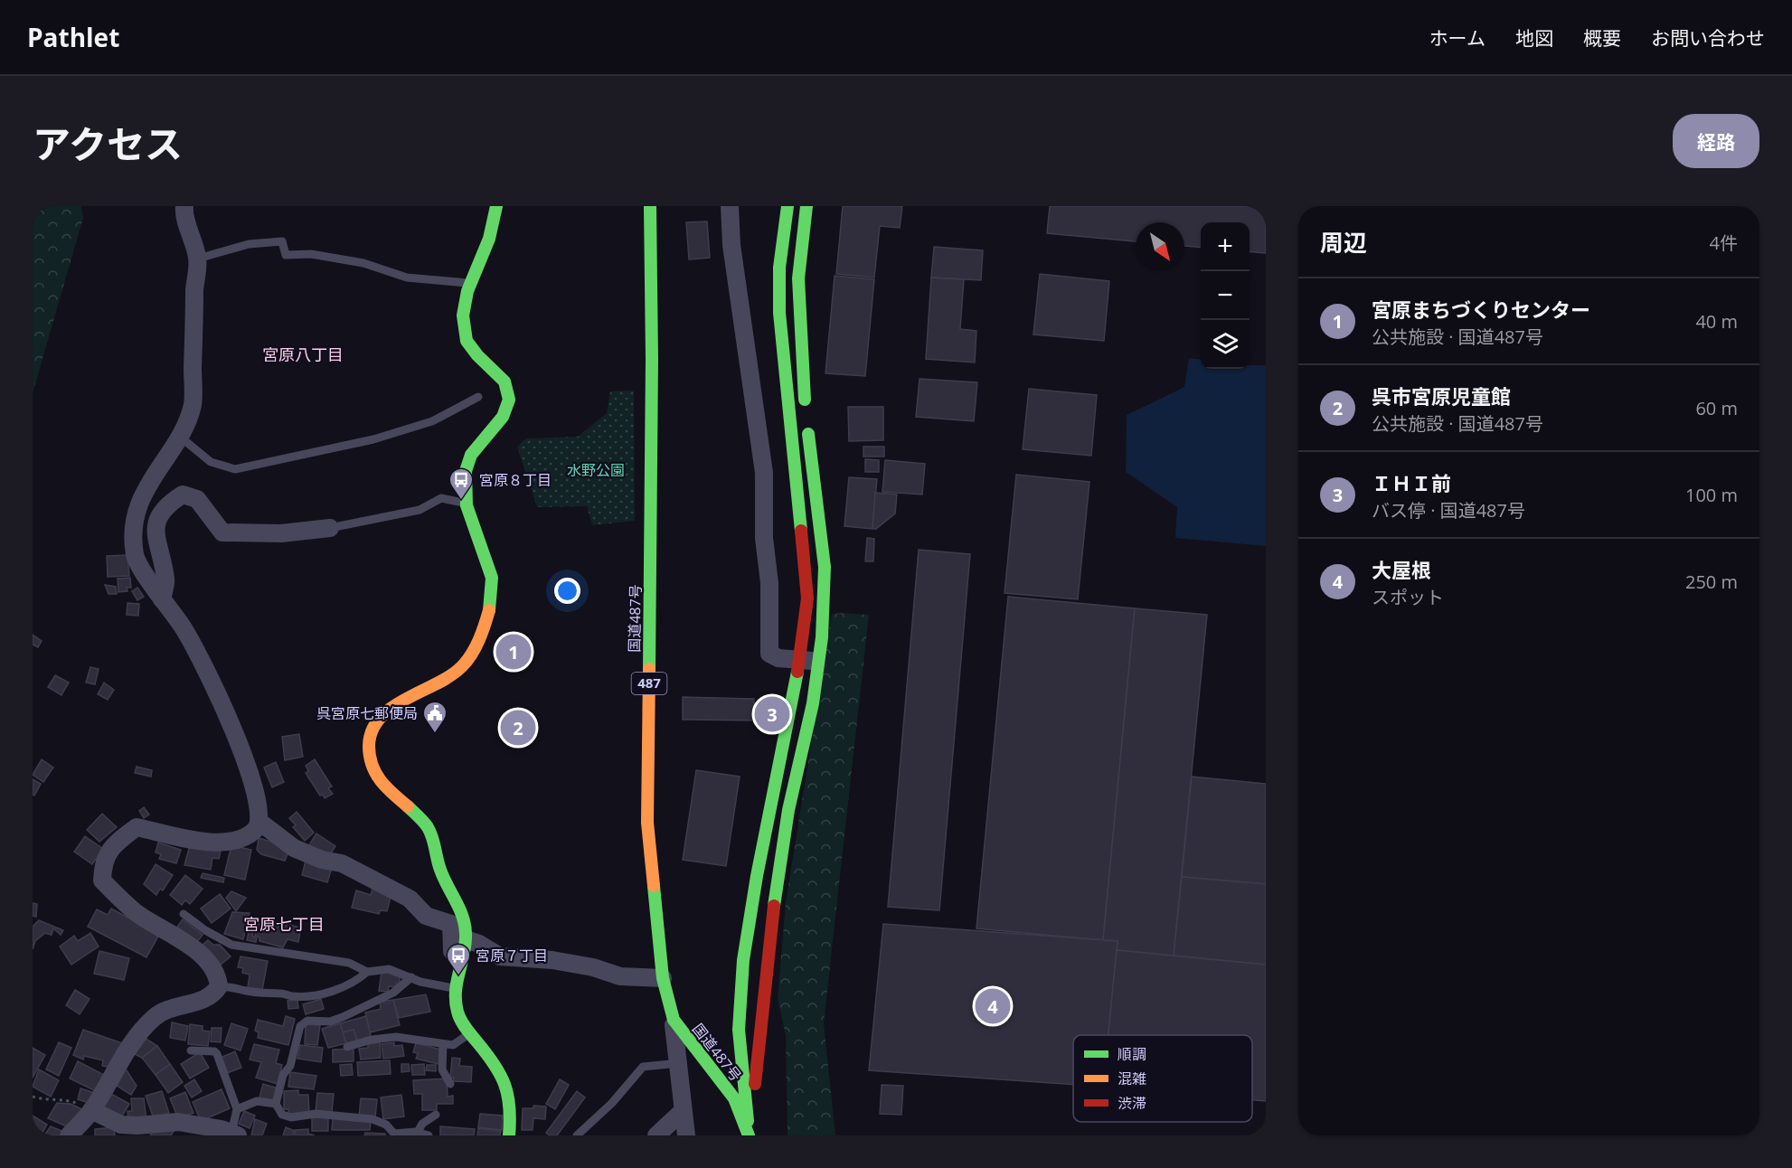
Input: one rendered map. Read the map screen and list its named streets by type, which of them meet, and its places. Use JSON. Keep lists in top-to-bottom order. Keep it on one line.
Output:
{"streets":{"main road":["国道487号","487"]},"districts":["宮原八丁目","宮原七丁目"],"parks":["水野公園"],"places":{"bus stop":["宮原８丁目","宮原７丁目"],"public building":["呉宮原七郵便局"]},"legend":["順調","混雑","渋滞"],"north":"bottom right","page":{"header":"Pathlet","nav":["ホーム","地図","概要","お問い合わせ"],"title":"アクセス","buttons":"経路","heading":["周辺","4件"],"map_buttons":["+","−"],"list":[{"mark":"1","name":"宮原まちづくりセンター","note":"公共施設 · 国道487号","value":"40 m"},{"mark":"2","name":"呉市宮原児童館","note":"公共施設 · 国道487号","value":"60 m"},{"mark":"3","name":"ＩＨＩ前","note":"バス停 · 国道487号","value":"100 m"},{"mark":"4","name":"大屋根","note":"スポット","value":"250 m"}],"pins":["1","3","2","4"]}}
